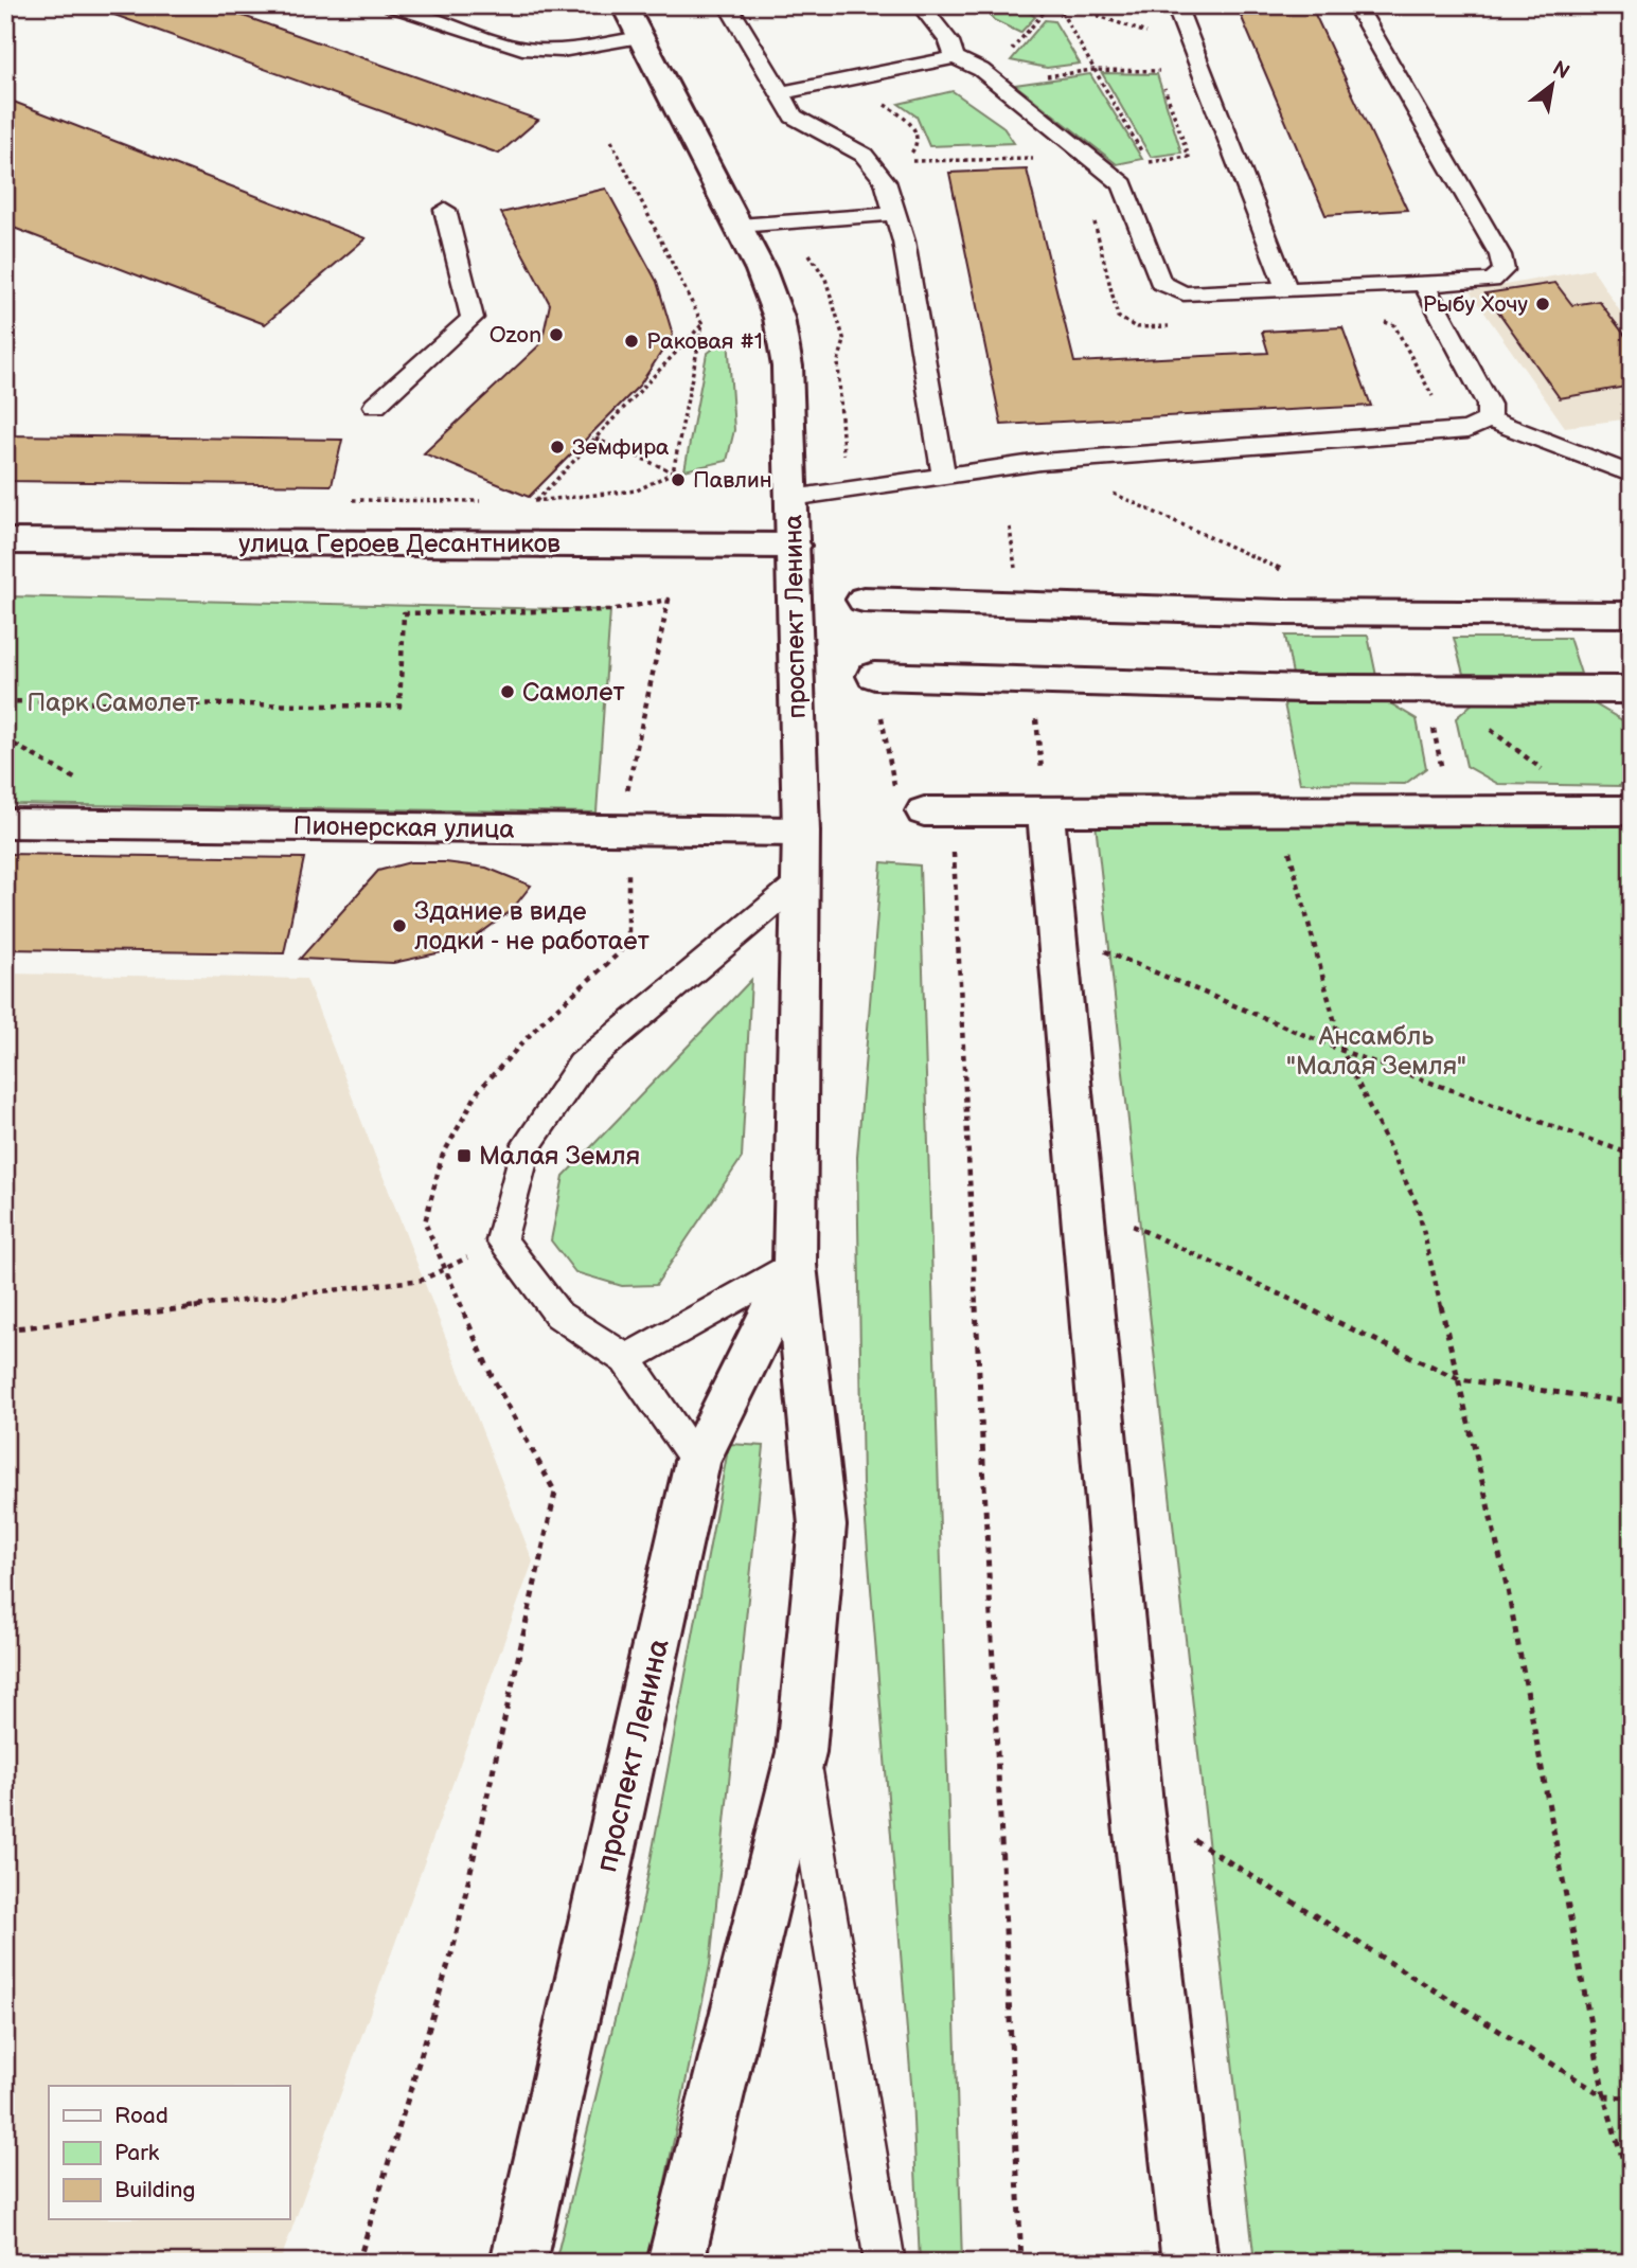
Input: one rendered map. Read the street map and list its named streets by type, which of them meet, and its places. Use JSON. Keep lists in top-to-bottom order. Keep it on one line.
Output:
{"streets":{"street":["улица Героев Десантников","проспект Ленина","Пионерская улица"]},"crossings":[["улица Героев Десантников","проспект Ленина"],["проспект Ленина","Пионерская улица"]],"parks":["Парк Самолет","Ансамбль \"Малая Земля\""],"places":{"other":["Рыбу Хочу","Ozon","Раковая #1","Земфира","Павлин","Самолет","Здание в виде лодки - не работает"],"transit":["Малая Земля"]},"legend":["Road","Park","Building"],"north":"top right"}
